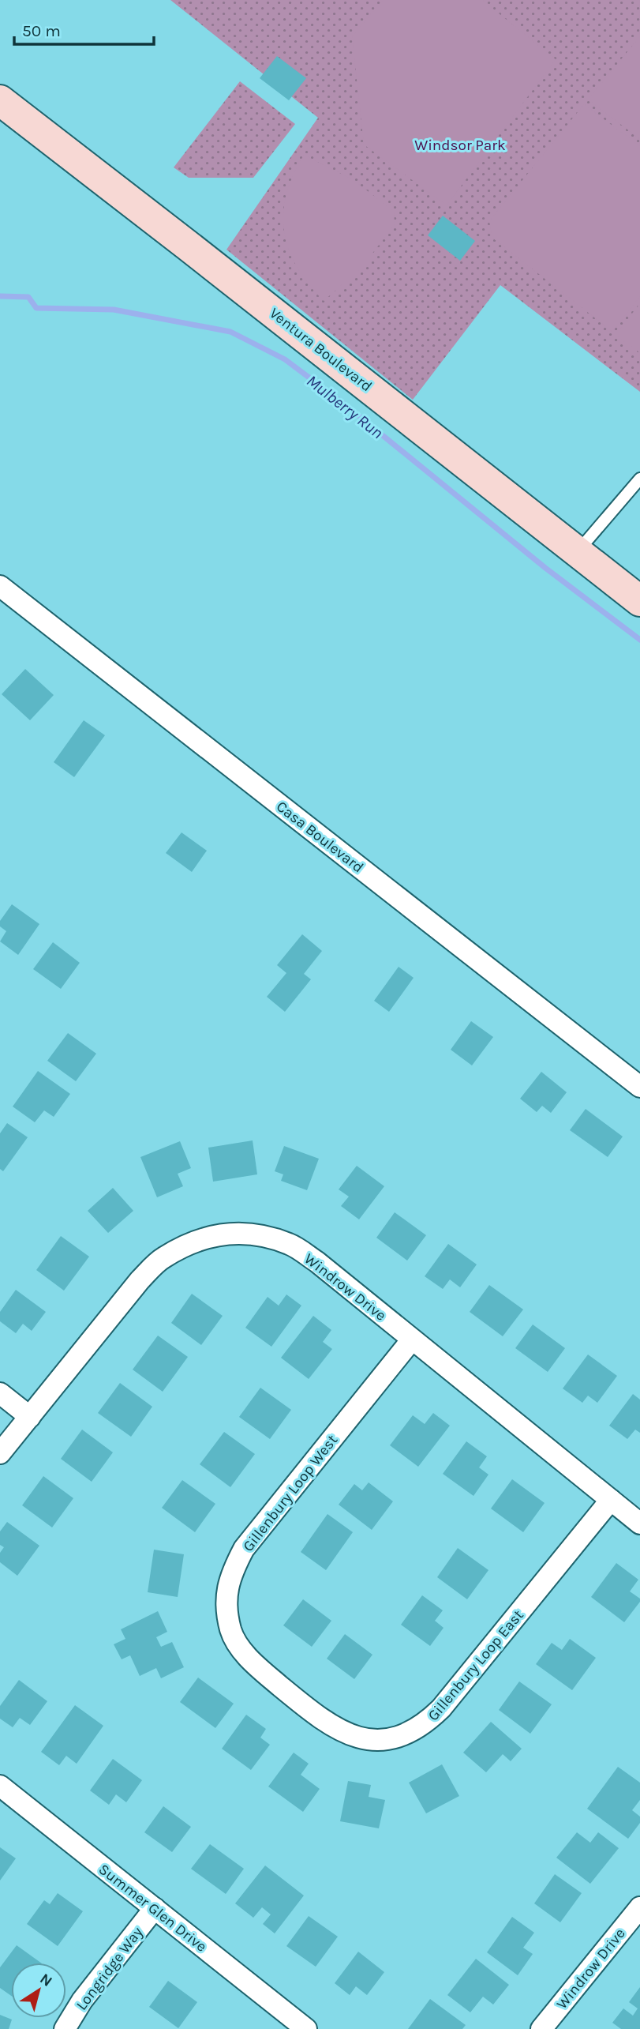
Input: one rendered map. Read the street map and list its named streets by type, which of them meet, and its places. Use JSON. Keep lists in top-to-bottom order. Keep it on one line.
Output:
{"streets":{"street":["Ventura Boulevard","Casa Boulevard","Windrow Drive","Gillenbury Loop West","Gillenbury Loop East","Summer Glen Drive","Longridge Way"]},"crossings":[["Windrow Drive","Gillenbury Loop West"],["Windrow Drive","Gillenbury Loop East"],["Gillenbury Loop West","Gillenbury Loop East"],["Summer Glen Drive","Longridge Way"]],"water":["Mulberry Run"],"parks":["Windsor Park"],"scale_bar":"50 m","north":"top right"}
